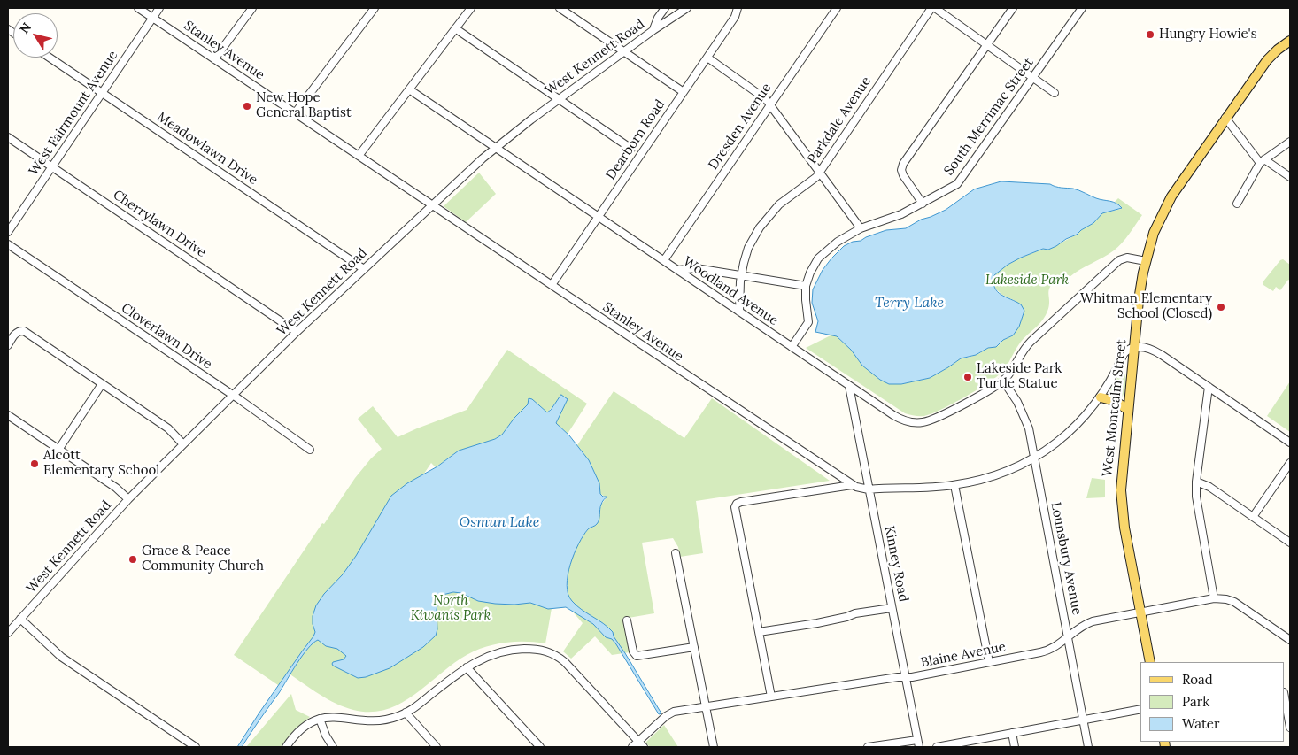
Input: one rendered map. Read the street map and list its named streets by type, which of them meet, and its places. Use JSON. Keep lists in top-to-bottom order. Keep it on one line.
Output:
{"streets":{"main road":["West Montcalm Street"],"street":["Stanley Avenue","West Kennett Road","West Fairmount Avenue","South Merrimac Street","Parkdale Avenue","Dresden Avenue","Dearborn Road","Meadowlawn Drive","Cherrylawn Drive","Woodland Avenue","Cloverlawn Drive","Lounsbury Avenue","Kinney Road","Blaine Avenue"]},"crossings":[["Stanley Avenue","West Kennett Road"],["Stanley Avenue","West Fairmount Avenue"],["Stanley Avenue","Dearborn Road"],["Stanley Avenue","West Montcalm Street"],["Stanley Avenue","Lounsbury Avenue"],["Stanley Avenue","Kinney Road"],["West Kennett Road","Meadowlawn Drive"],["West Kennett Road","Cherrylawn Drive"],["West Kennett Road","Woodland Avenue"],["West Kennett Road","Cloverlawn Drive"],["West Fairmount Avenue","Meadowlawn Drive"],["West Fairmount Avenue","Cherrylawn Drive"],["South Merrimac Street","Woodland Avenue"],["Parkdale Avenue","Woodland Avenue"],["Dresden Avenue","Woodland Avenue"],["Dearborn Road","Woodland Avenue"],["Woodland Avenue","Lounsbury Avenue"],["Woodland Avenue","Kinney Road"],["West Montcalm Street","Blaine Avenue"],["Lounsbury Avenue","Blaine Avenue"],["Kinney Road","Blaine Avenue"]],"water":["Terry Lake","Osmun Lake"],"parks":["Lakeside Park","North Kiwanis Park"],"places":["Hungry Howie's","New Hope General Baptist","Whitman Elementary School (Closed)","Lakeside Park Turtle Statue","Alcott Elementary School","Grace & Peace Community Church"],"legend":["Road","Park","Water"],"north":"top left"}
